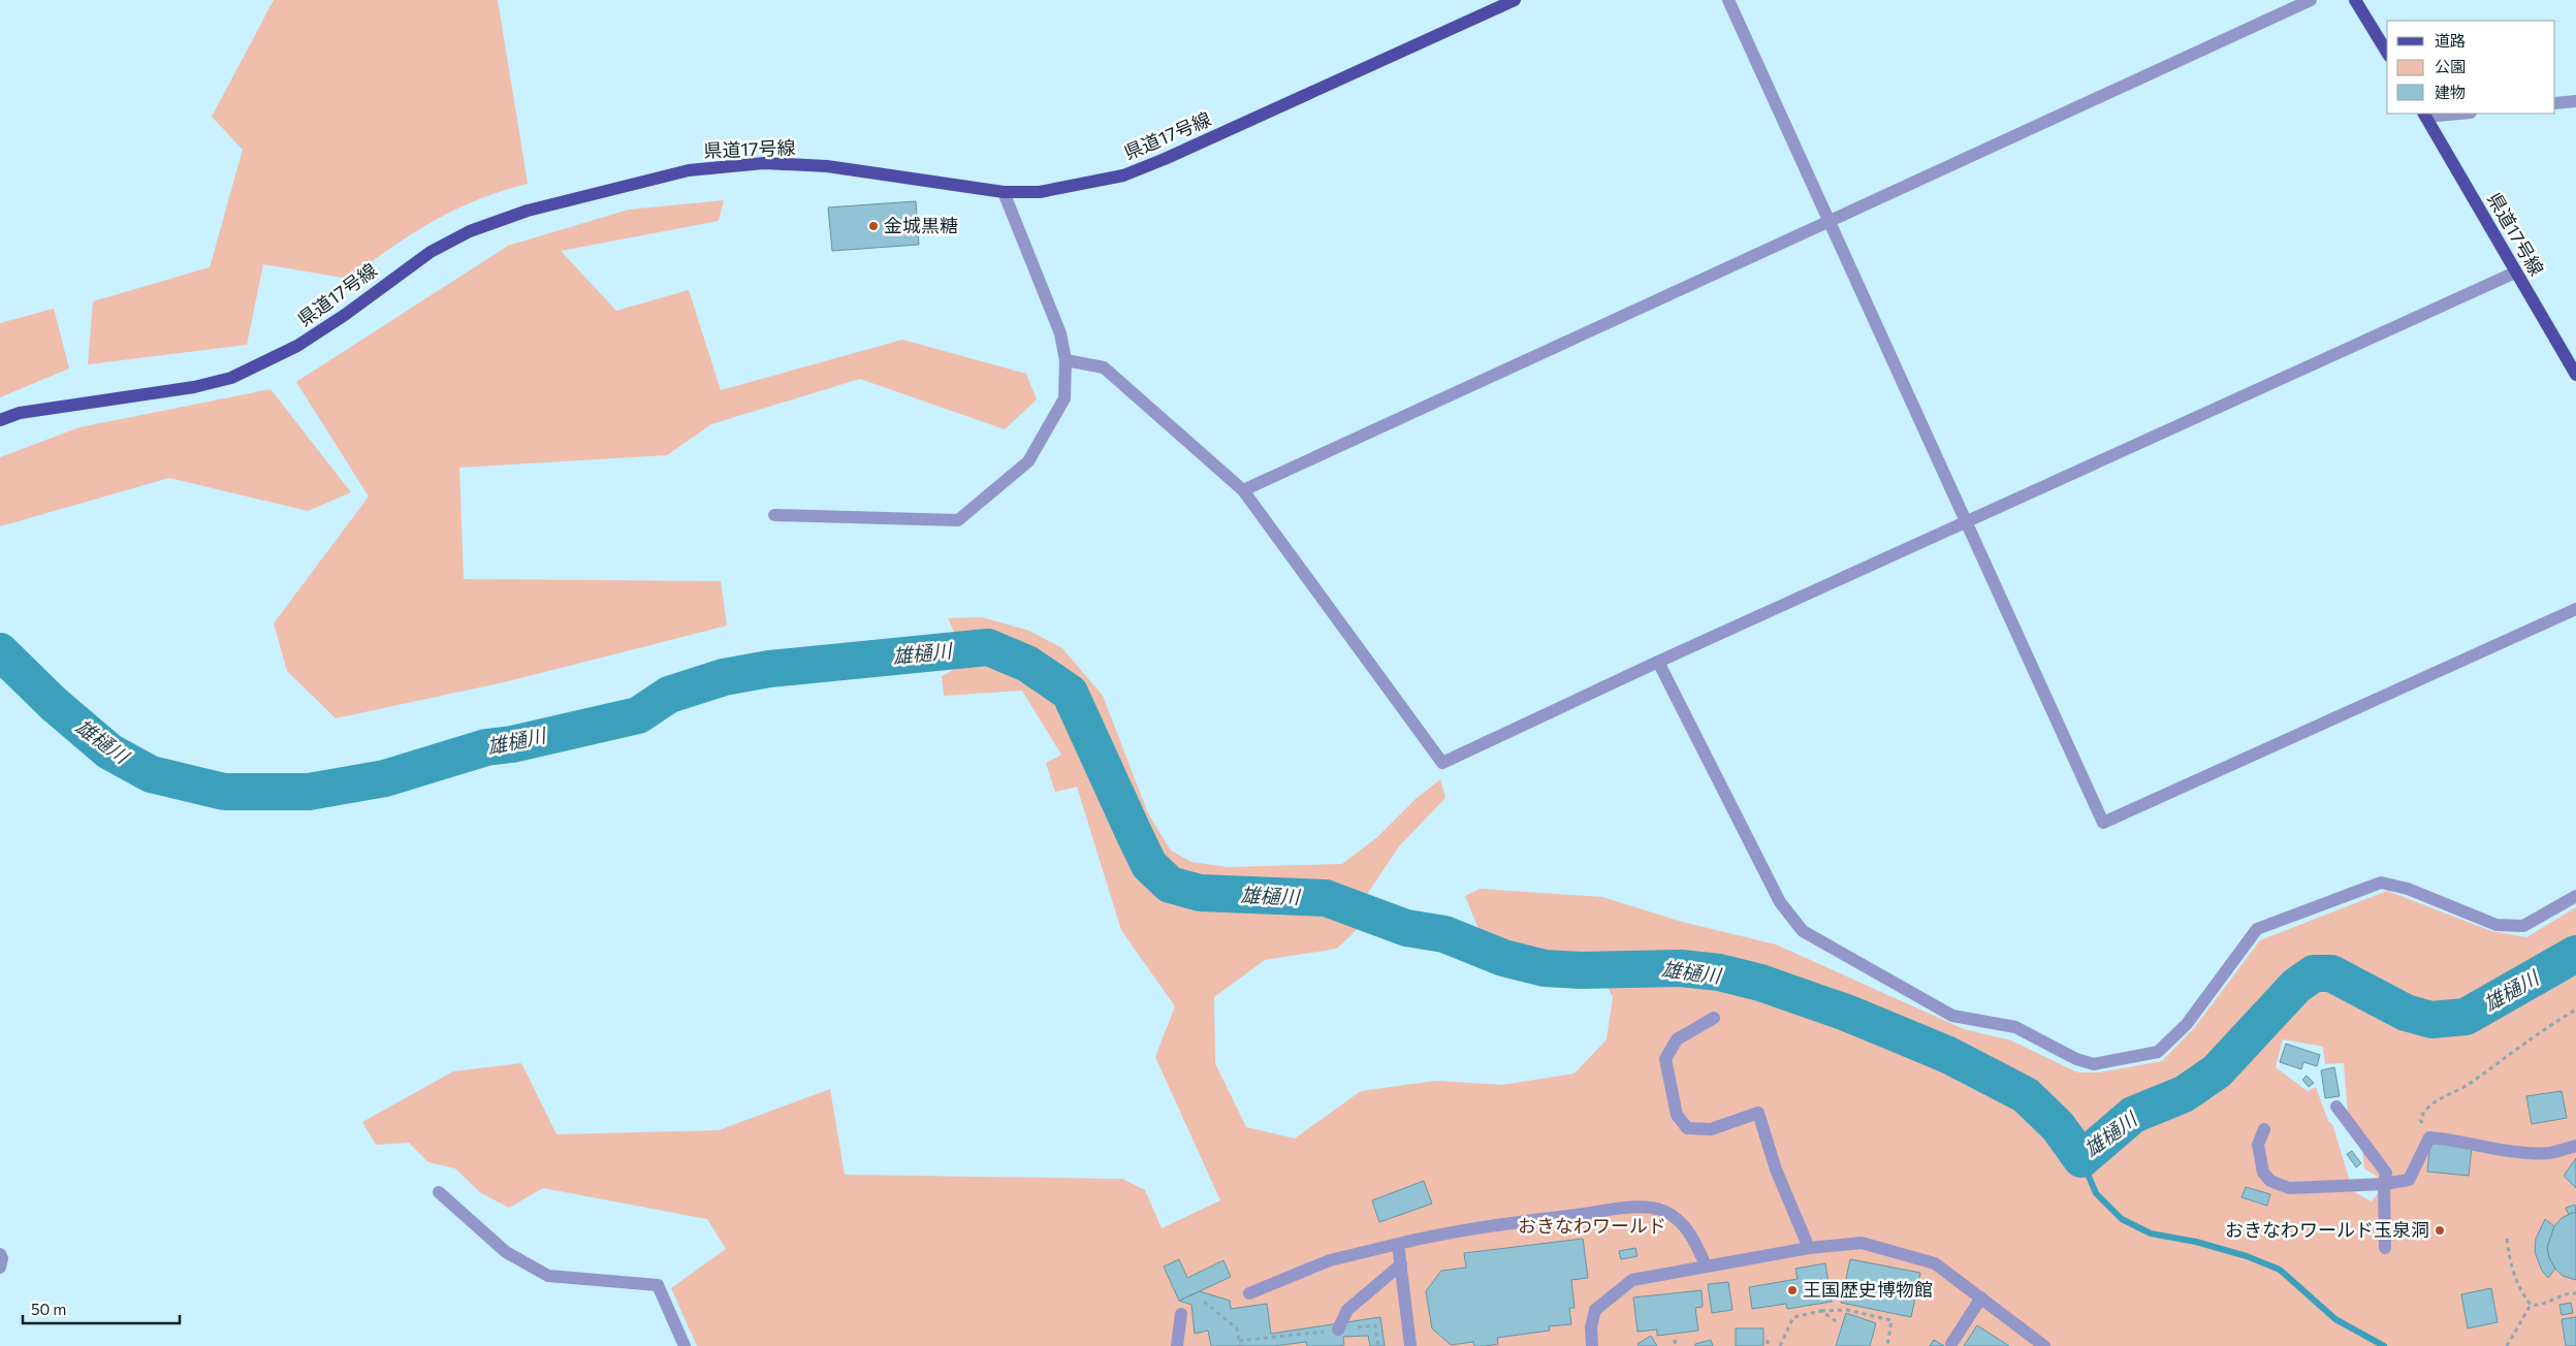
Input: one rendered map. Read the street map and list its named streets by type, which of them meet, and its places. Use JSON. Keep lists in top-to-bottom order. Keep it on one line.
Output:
{"streets":{"main road":["県道17号線"]},"water":["雄樋川"],"parks":["おきなわワールド"],"places":["金城黒糖","おきなわワールド玉泉洞","王国歴史博物館"],"legend":["道路","公園","建物"],"scale_bar":"50 m"}
